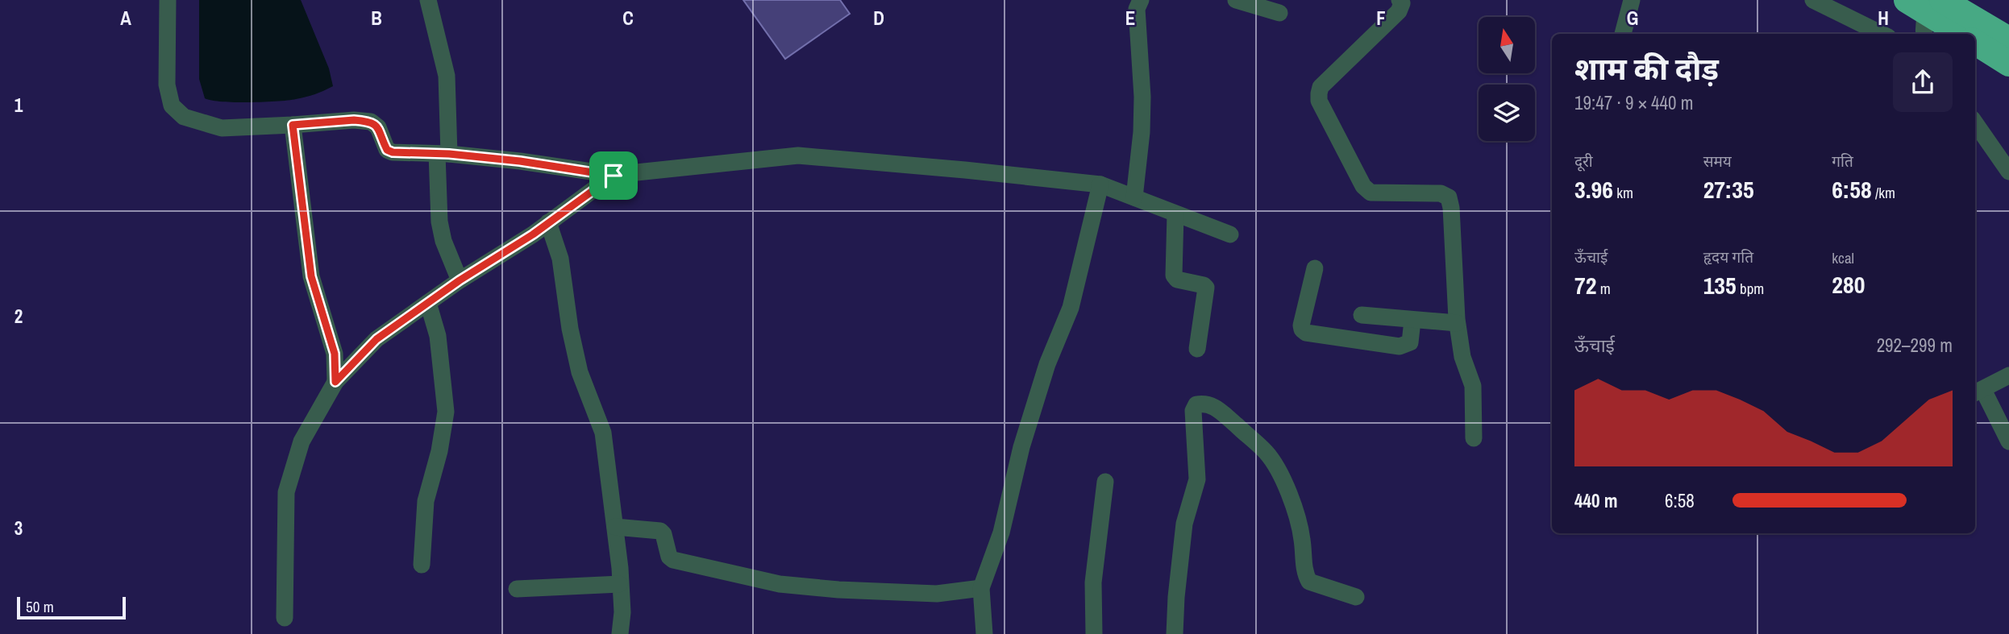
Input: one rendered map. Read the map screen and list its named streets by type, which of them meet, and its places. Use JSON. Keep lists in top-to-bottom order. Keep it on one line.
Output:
{"scale_bar":"50 m","north":"top","page":{"heading":["शाम की दौड़","19:47 · 9 × 440 m"],"stats":[["दूरी","3.96 km"],["समय","27:35"],["गति","6:58 /km"],["ऊँचाई","72 m"],["हृदय गति","135 bpm"],["kcal","280"]],"chart":["ऊँचाई","292–299 m"],"list":[{"name":"440 m","note":"6:58"}],"scale":"50 m"},"grid":{"columns":["A","B","C","D","E","F","G","H"],"rows":["1","2","3"]}}
